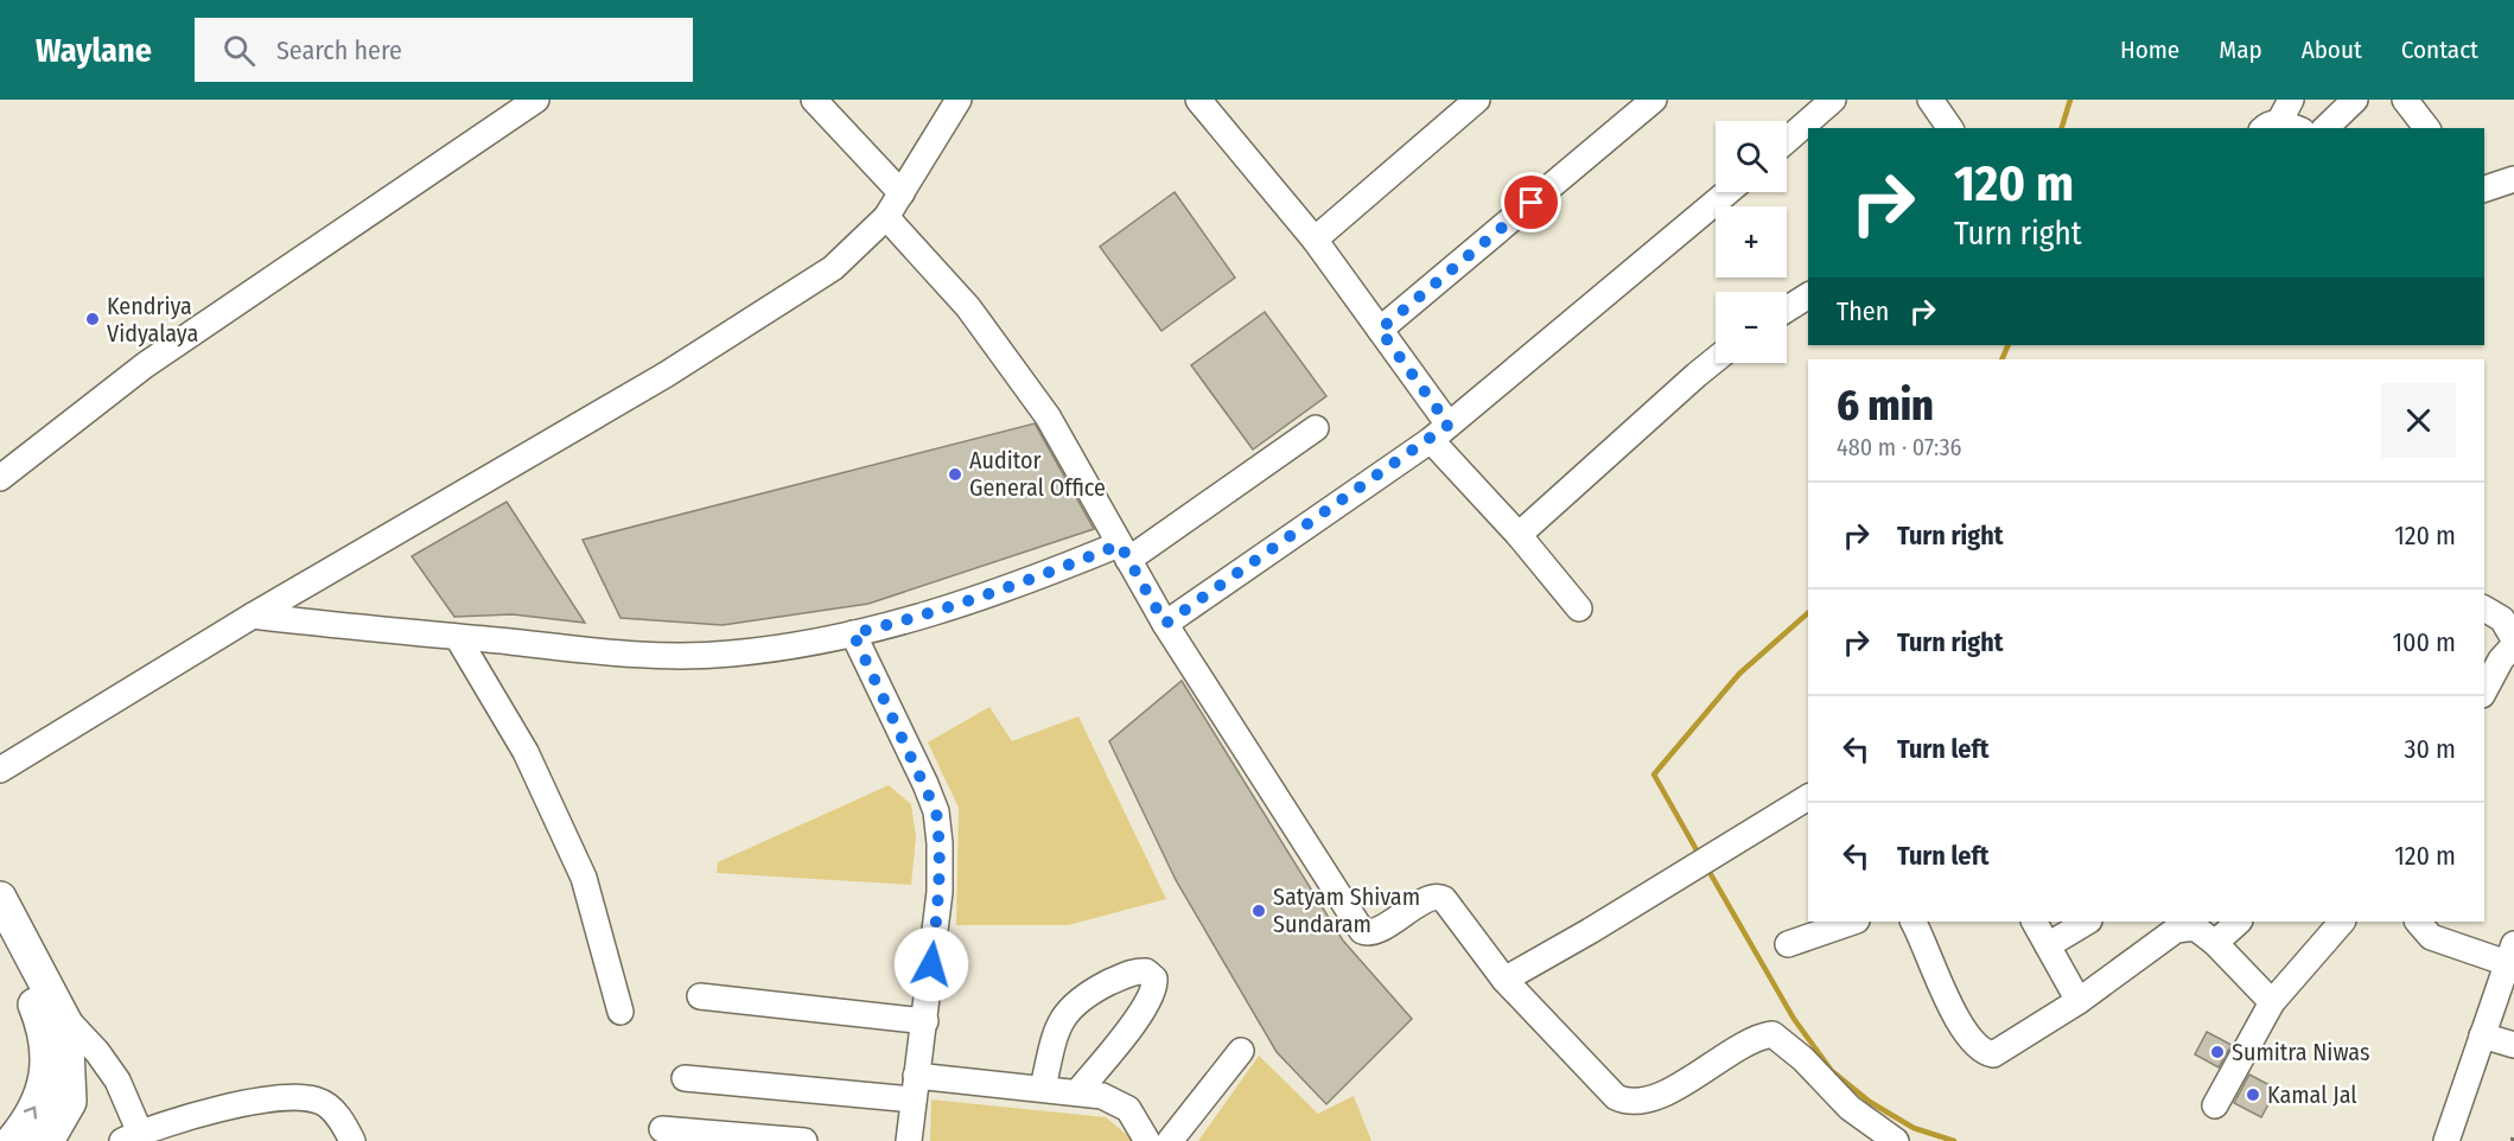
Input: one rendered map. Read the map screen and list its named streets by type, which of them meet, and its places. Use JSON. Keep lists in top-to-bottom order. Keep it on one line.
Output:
{"places":["Kendriya Vidyalaya","Auditor General Office","Satyam Shivam Sundaram","Sumitra Niwas","Kamal Jal"],"page":{"header":"Waylane","search":"Search here","nav":["Home","Map","About","Contact"],"map_buttons":["+","−"],"turn":["120 m","Turn right"],"then":"Then","heading":["6 min","480 m · 07:36"],"list":[{"name":"Turn right","value":"120 m"},{"name":"Turn right","value":"100 m"},{"name":"Turn left","value":"30 m"},{"name":"Turn left","value":"120 m"}]}}
